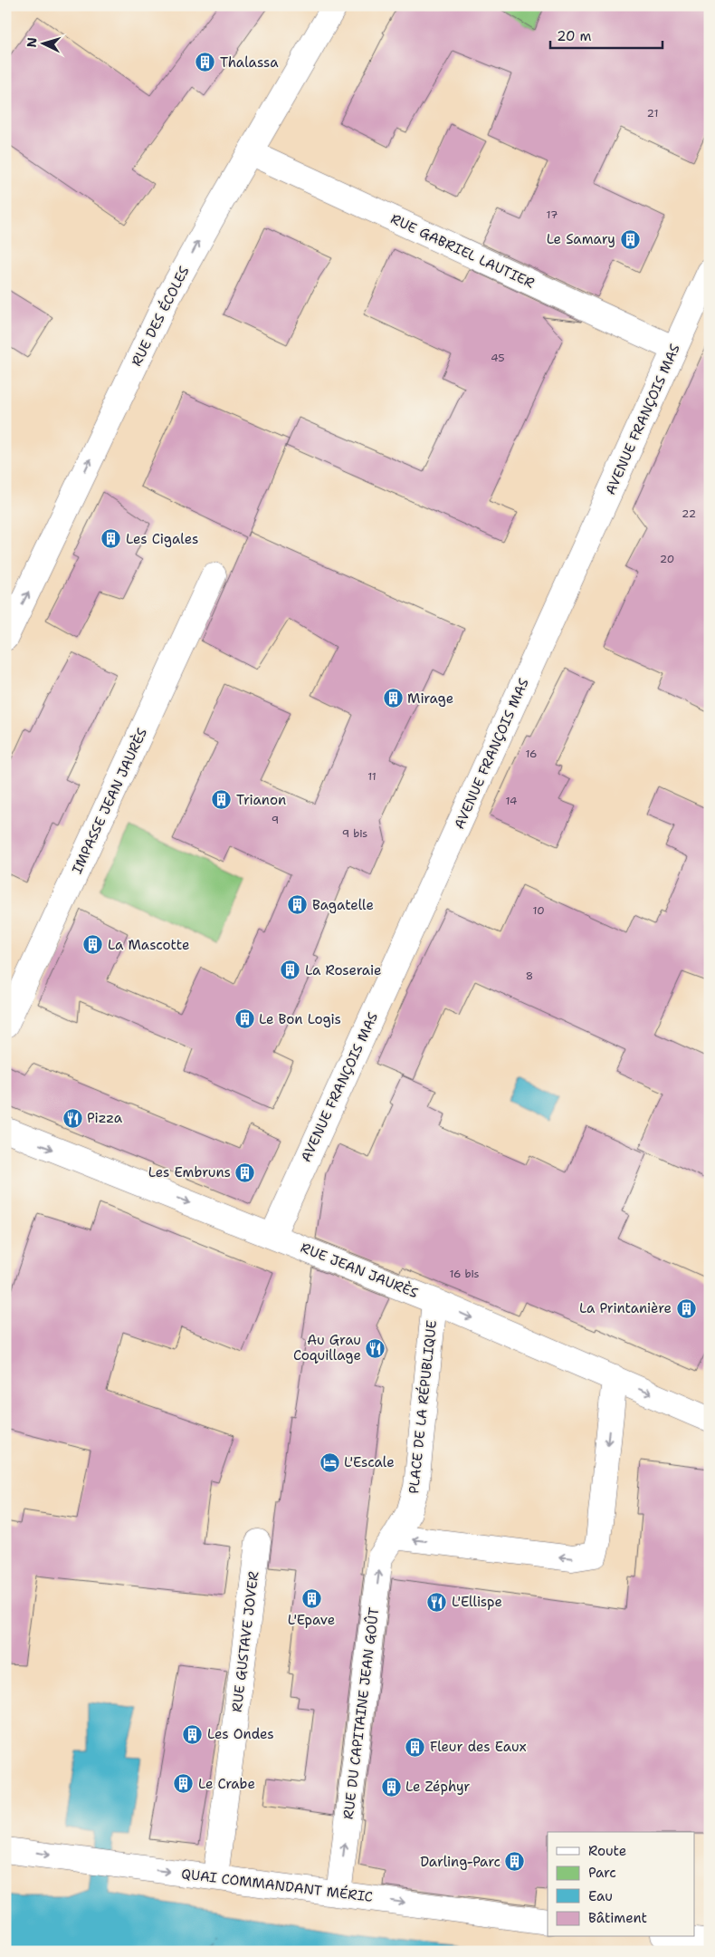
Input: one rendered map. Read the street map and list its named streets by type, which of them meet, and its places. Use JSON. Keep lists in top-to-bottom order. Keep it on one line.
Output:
{"streets":{"street":["RUE GABRIEL LAUTIER","RUE DES ÉCOLES","AVENUE FRANÇOIS MAS","IMPASSE JEAN JAURÈS","RUE JEAN JAURÈS","PLACE DE LA RÉPUBLIQUE","RUE GUSTAVE JOVER","RUE DU CAPITAINE JEAN GOÛT","QUAI COMMANDANT MÉRIC"]},"crossings":[["RUE GABRIEL LAUTIER","RUE DES ÉCOLES"],["RUE GABRIEL LAUTIER","AVENUE FRANÇOIS MAS"],["AVENUE FRANÇOIS MAS","RUE JEAN JAURÈS"],["RUE JEAN JAURÈS","PLACE DE LA RÉPUBLIQUE"],["PLACE DE LA RÉPUBLIQUE","RUE DU CAPITAINE JEAN GOÛT"],["RUE GUSTAVE JOVER","QUAI COMMANDANT MÉRIC"],["RUE DU CAPITAINE JEAN GOÛT","QUAI COMMANDANT MÉRIC"]],"one_way":["RUE DES ÉCOLES","RUE JEAN JAURÈS","RUE DU CAPITAINE JEAN GOÛT","QUAI COMMANDANT MÉRIC"],"places":{"building":["Thalassa","Le Samary","Les Cigales","Mirage","Trianon","Bagatelle","La Mascotte","La Roseraie","Le Bon Logis","Les Embruns","La Printanière","L'Epave","Les Ondes","Fleur des Eaux","Le Crabe","Le Zéphyr","Darling-Parc"],"restaurant":["Pizza","Au Grau Coquillage","L'Ellispe"],"hotel":["L'Escale"]},"house_numbers":["21","17","45","22","20","16","11","14","9","9 bis","10","8","16 bis"],"legend":["Route","Parc","Eau","Bâtiment"],"scale_bar":"20 m","north":"left"}
